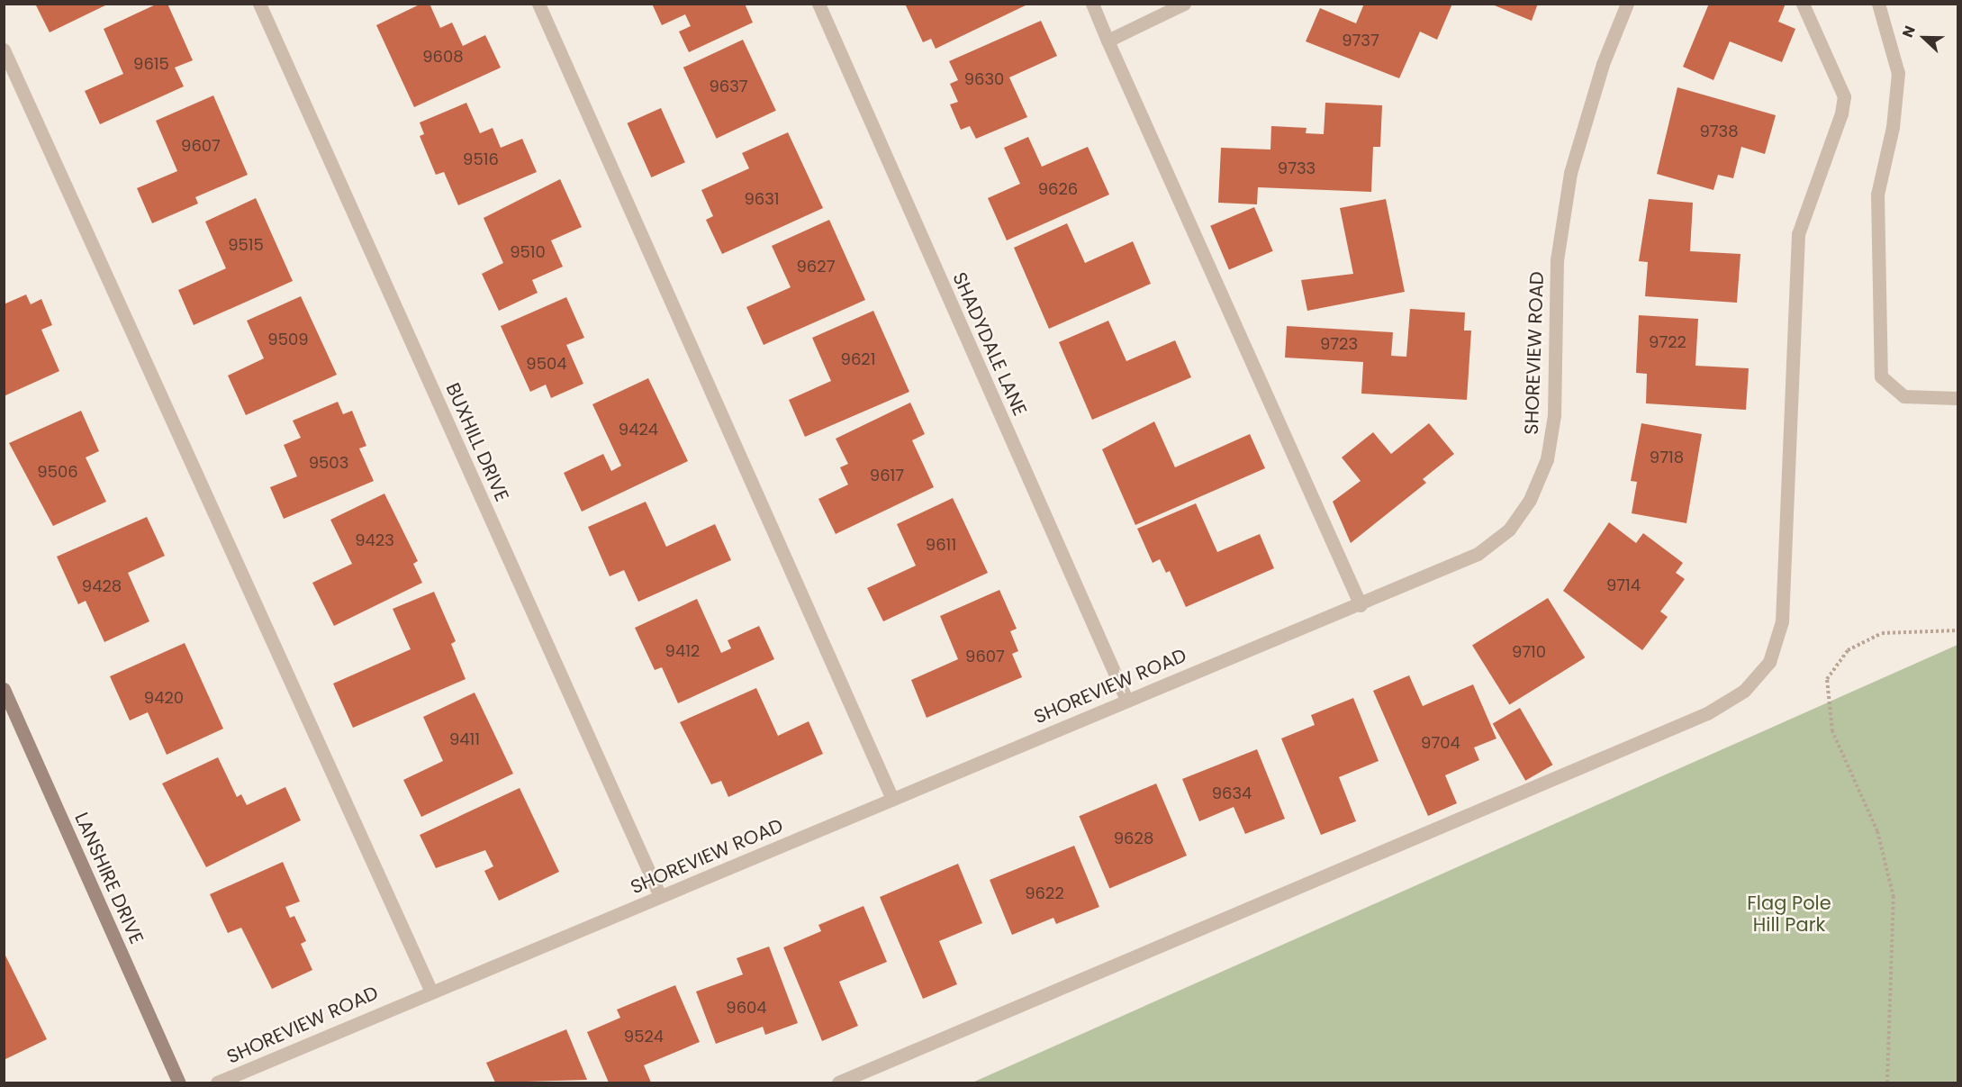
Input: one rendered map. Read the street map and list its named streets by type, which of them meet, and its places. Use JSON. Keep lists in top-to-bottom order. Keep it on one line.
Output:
{"streets":{"street":["SHADYDALE LANE","SHOREVIEW ROAD","BUXHILL DRIVE","LANSHIRE DRIVE"]},"crossings":[["SHADYDALE LANE","SHOREVIEW ROAD"],["SHOREVIEW ROAD","BUXHILL DRIVE"]],"parks":["Flag Pole Hill Park"],"house_numbers":["9737","9608","9615","9630","9637","9738","9607","9516","9733","9626","9631","9515","9510","9627","9509","9722","9723","9621","9504","9424","9718","9503","9506","9617","9423","9611","9714","9428","9412","9710","9607","9420","9411","9704","9634","9628","9622","9604","9524"],"north":"left"}
